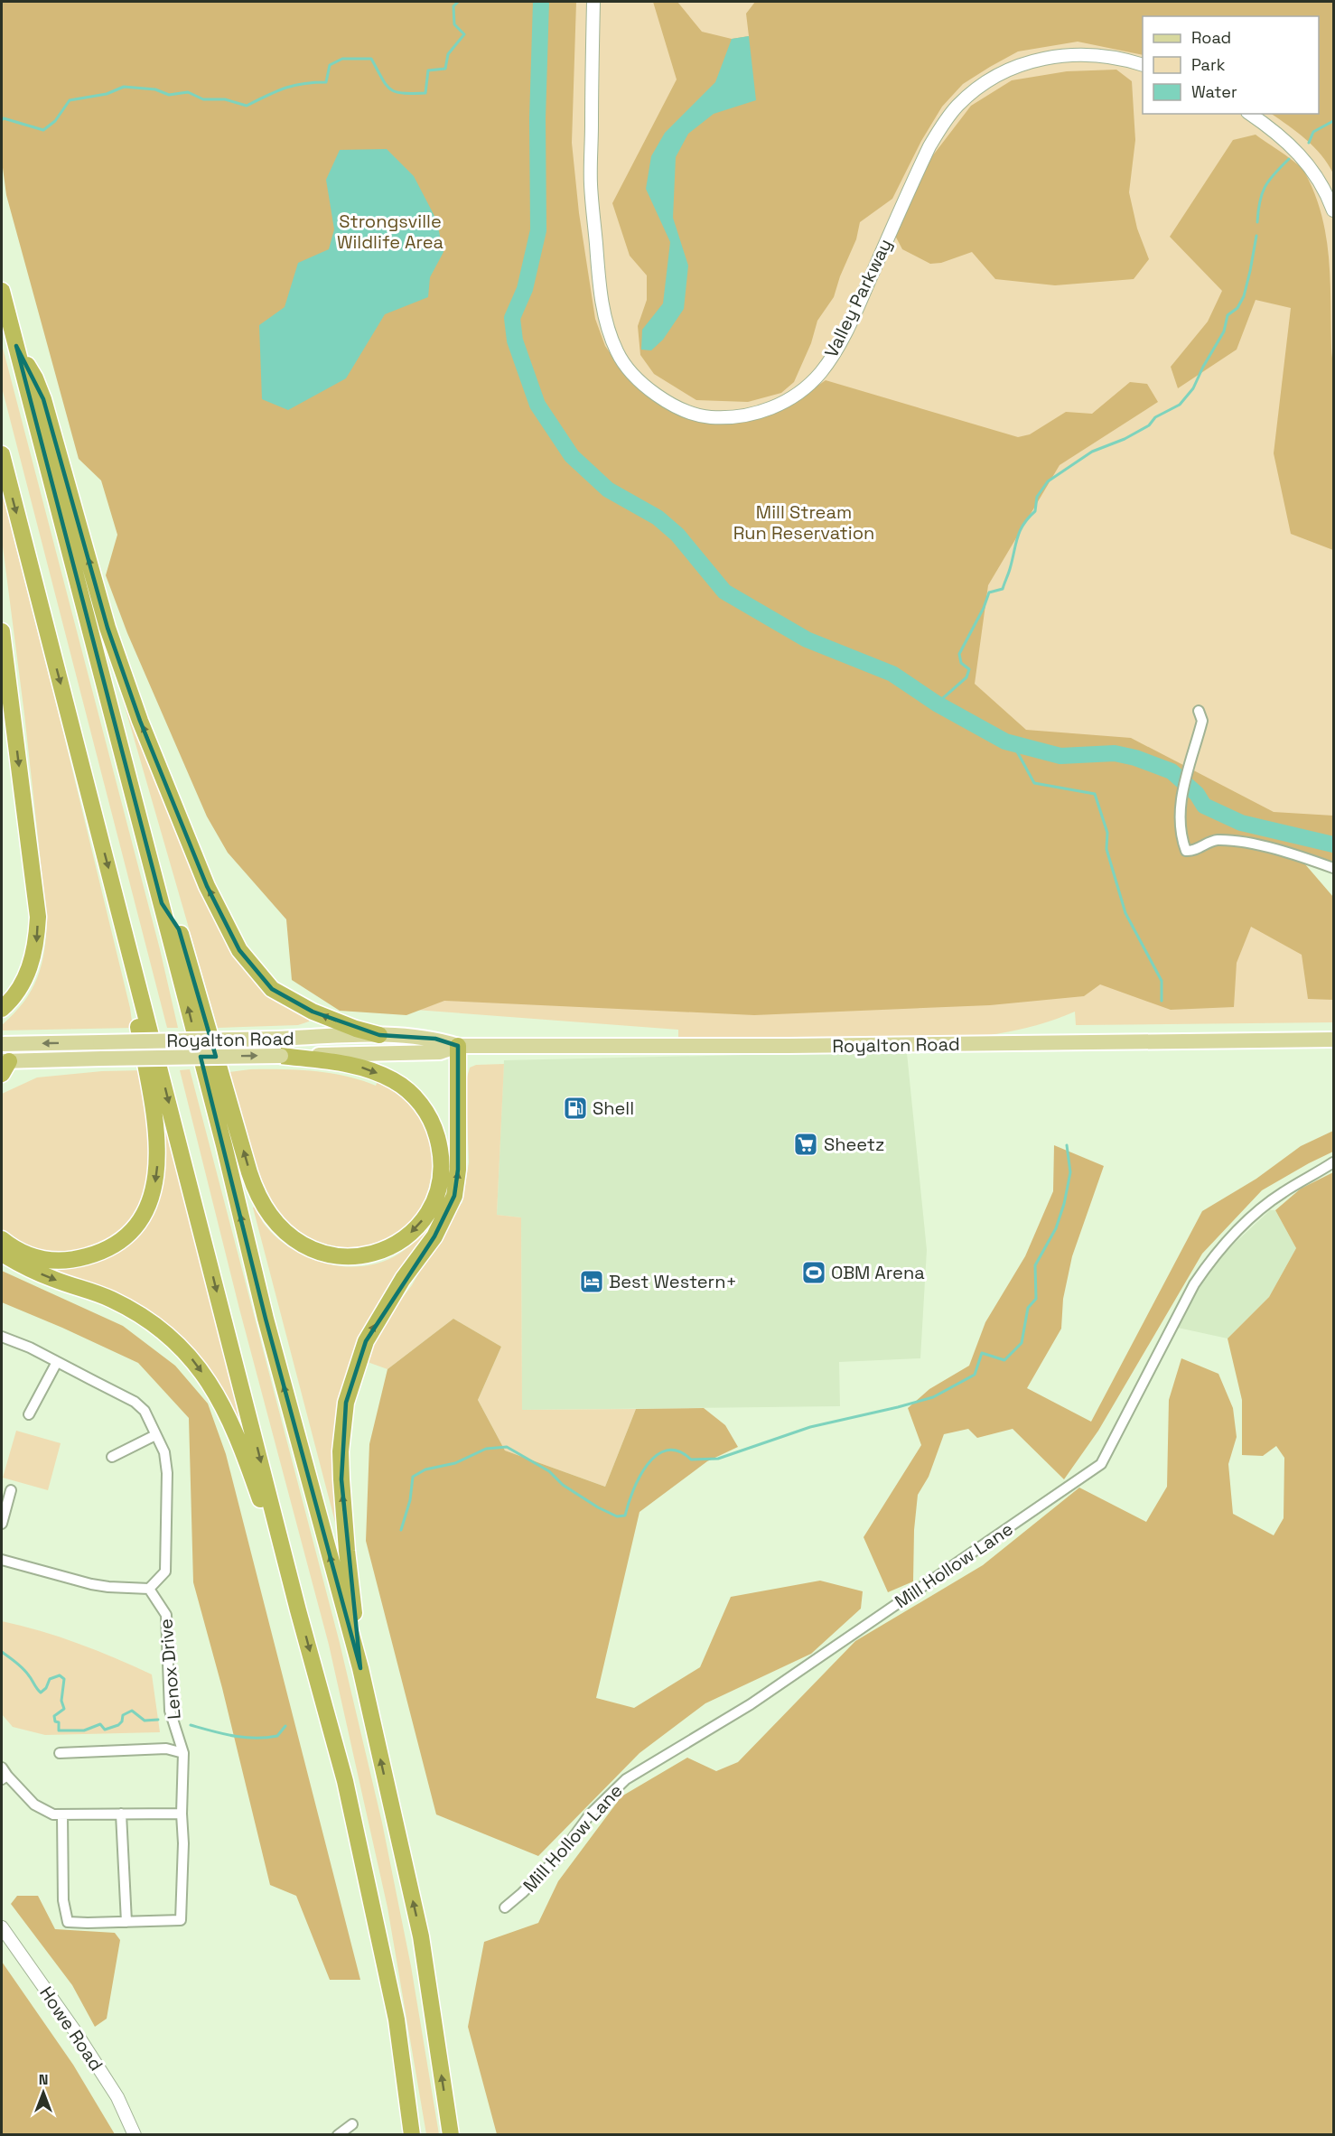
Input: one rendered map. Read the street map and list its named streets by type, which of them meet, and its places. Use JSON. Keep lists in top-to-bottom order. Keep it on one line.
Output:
{"streets":{"main road":["Royalton Road"],"street":["Valley Parkway","Mill Hollow Lane","Lenox Drive","Howe Road"]},"parks":["Strongsville Wildlife Area","Mill Stream Run Reservation"],"places":{"fuel station":["Shell"],"supermarket":["Sheetz"],"sports":["OBM Arena"],"hotel":["Best Western+"]},"legend":["Road","Park","Water"],"north":"top"}
